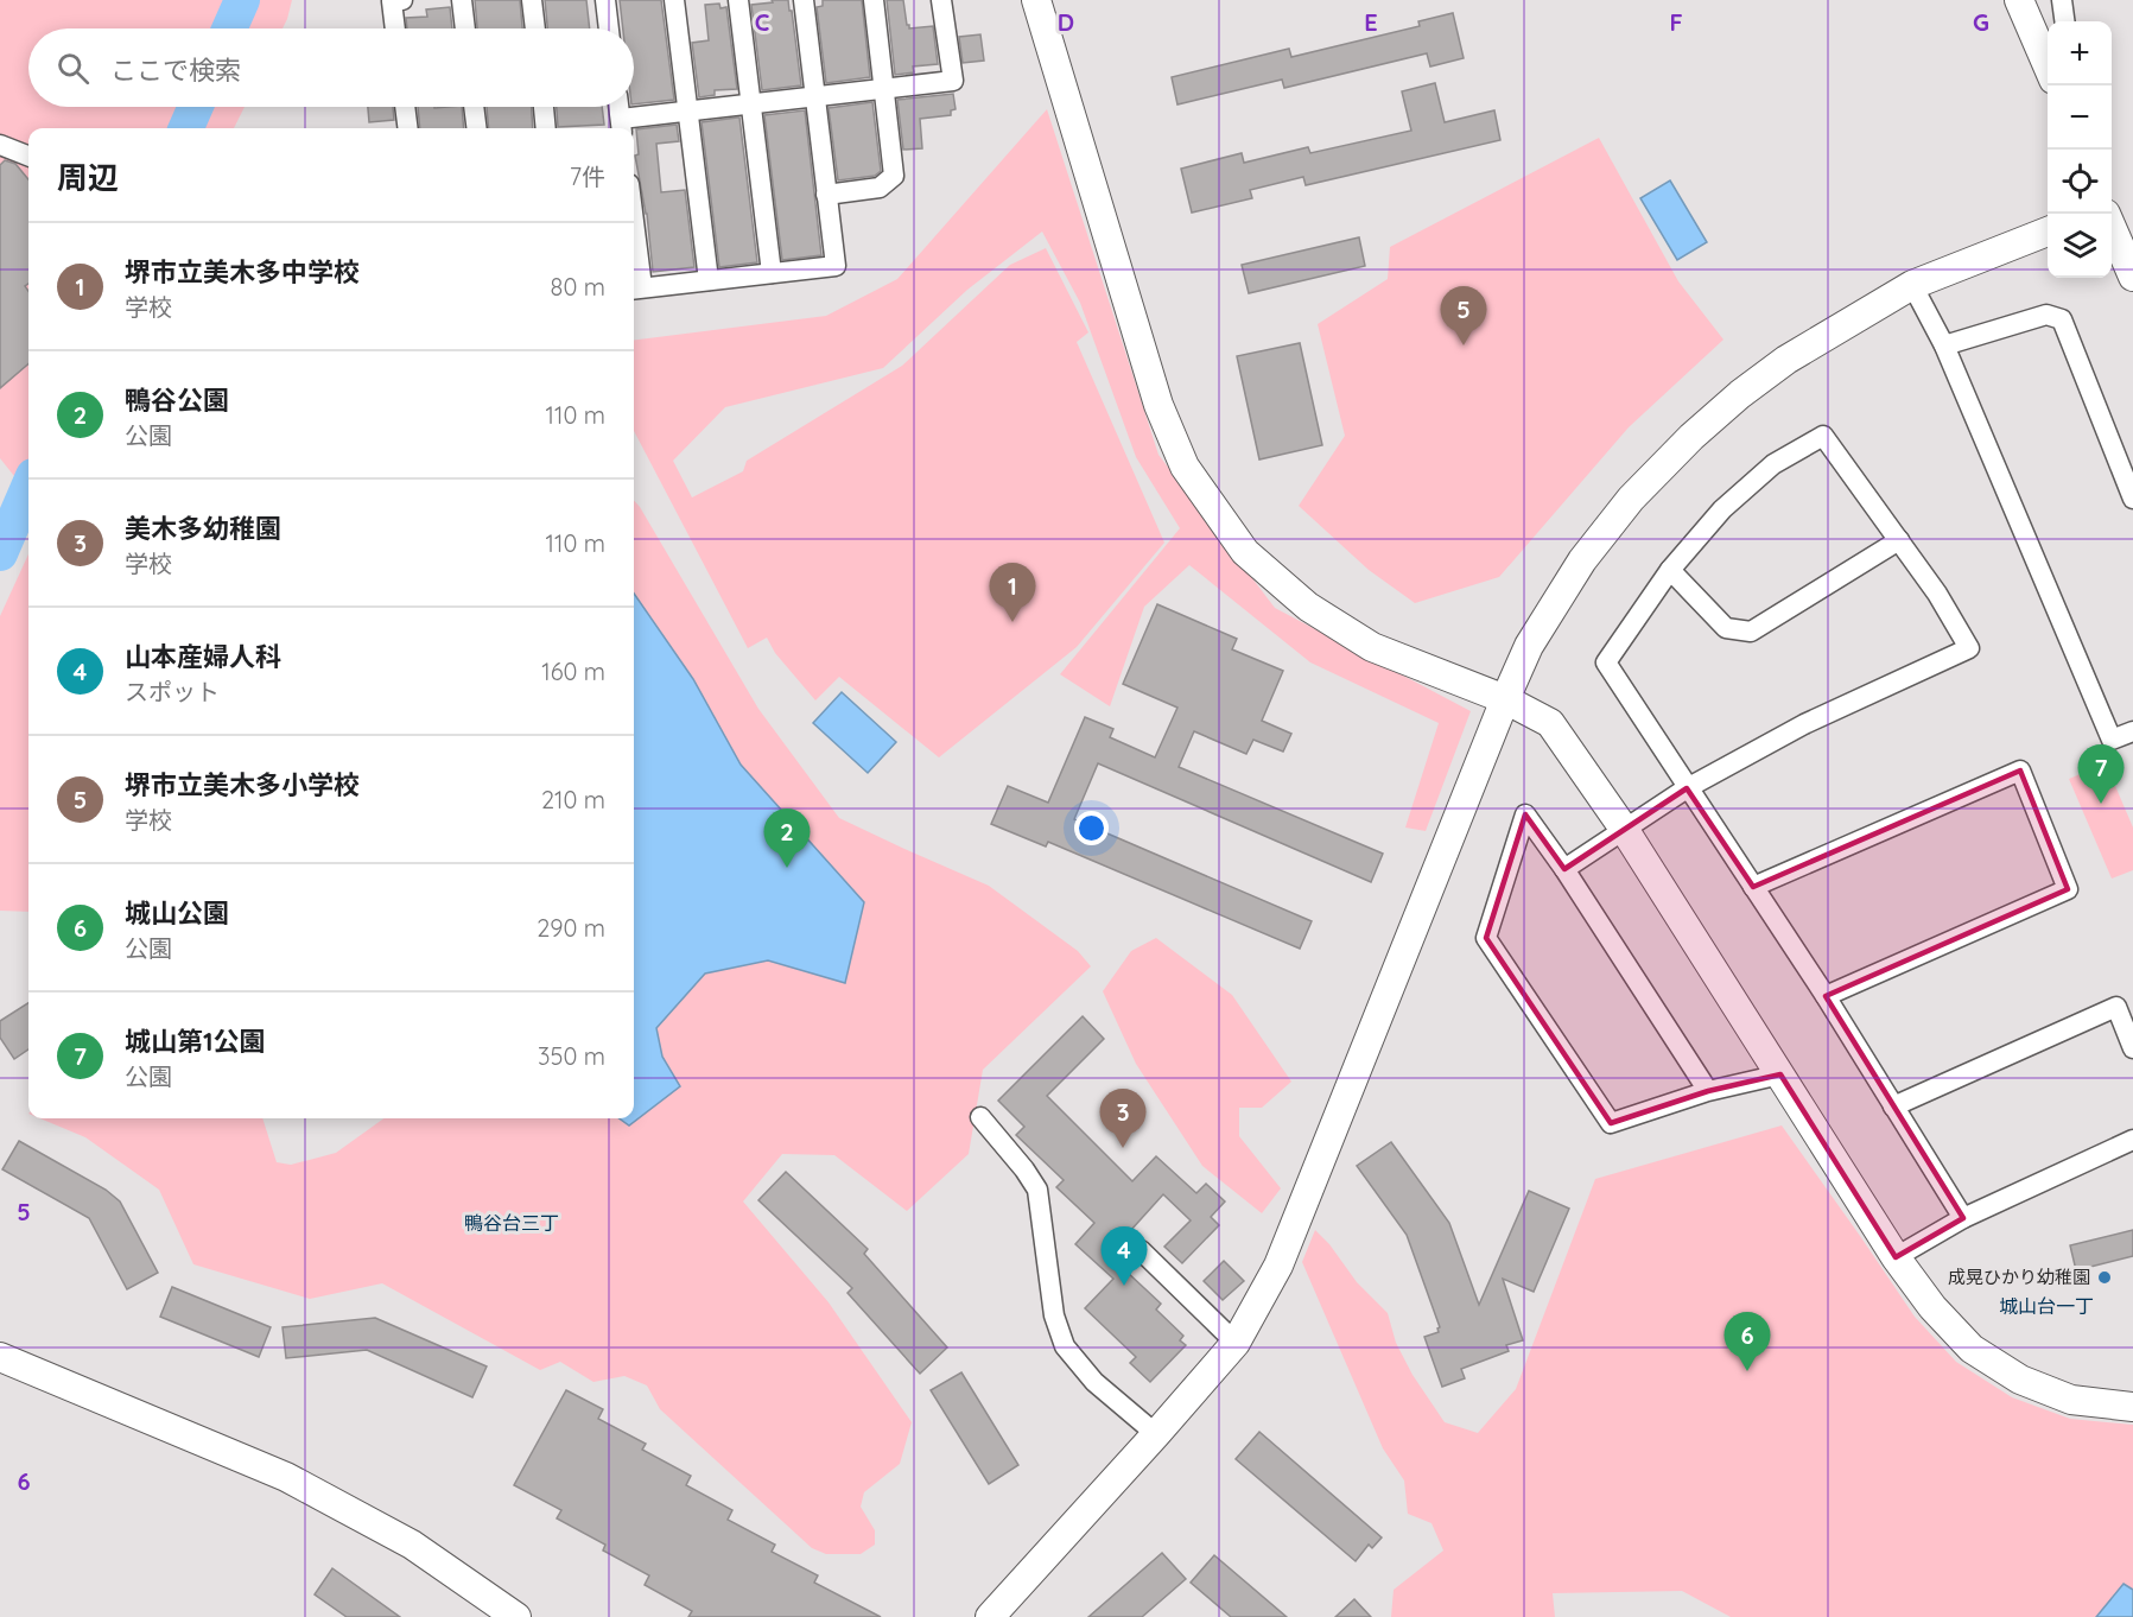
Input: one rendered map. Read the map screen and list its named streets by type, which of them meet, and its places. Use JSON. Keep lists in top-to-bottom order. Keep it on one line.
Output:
{"districts":["鴨谷台三丁","城山台一丁"],"places":["成晃ひかり幼稚園"],"page":{"map_buttons":["+","−"],"search":"ここで検索","heading":["周辺","7件"],"list":[{"mark":"1","name":"堺市立美木多中学校","note":"学校","value":"80 m"},{"mark":"2","name":"鴨谷公園","note":"公園","value":"110 m"},{"mark":"3","name":"美木多幼稚園","note":"学校","value":"110 m"},{"mark":"4","name":"山本産婦人科","note":"スポット","value":"160 m"},{"mark":"5","name":"堺市立美木多小学校","note":"学校","value":"210 m"},{"mark":"6","name":"城山公園","note":"公園","value":"290 m"},{"mark":"7","name":"城山第1公園","note":"公園","value":"350 m"}],"pins":["5","1","7","2","3","4","6"]},"grid":{"columns":["C","D","E","F","G"],"rows":["5","6"]}}
